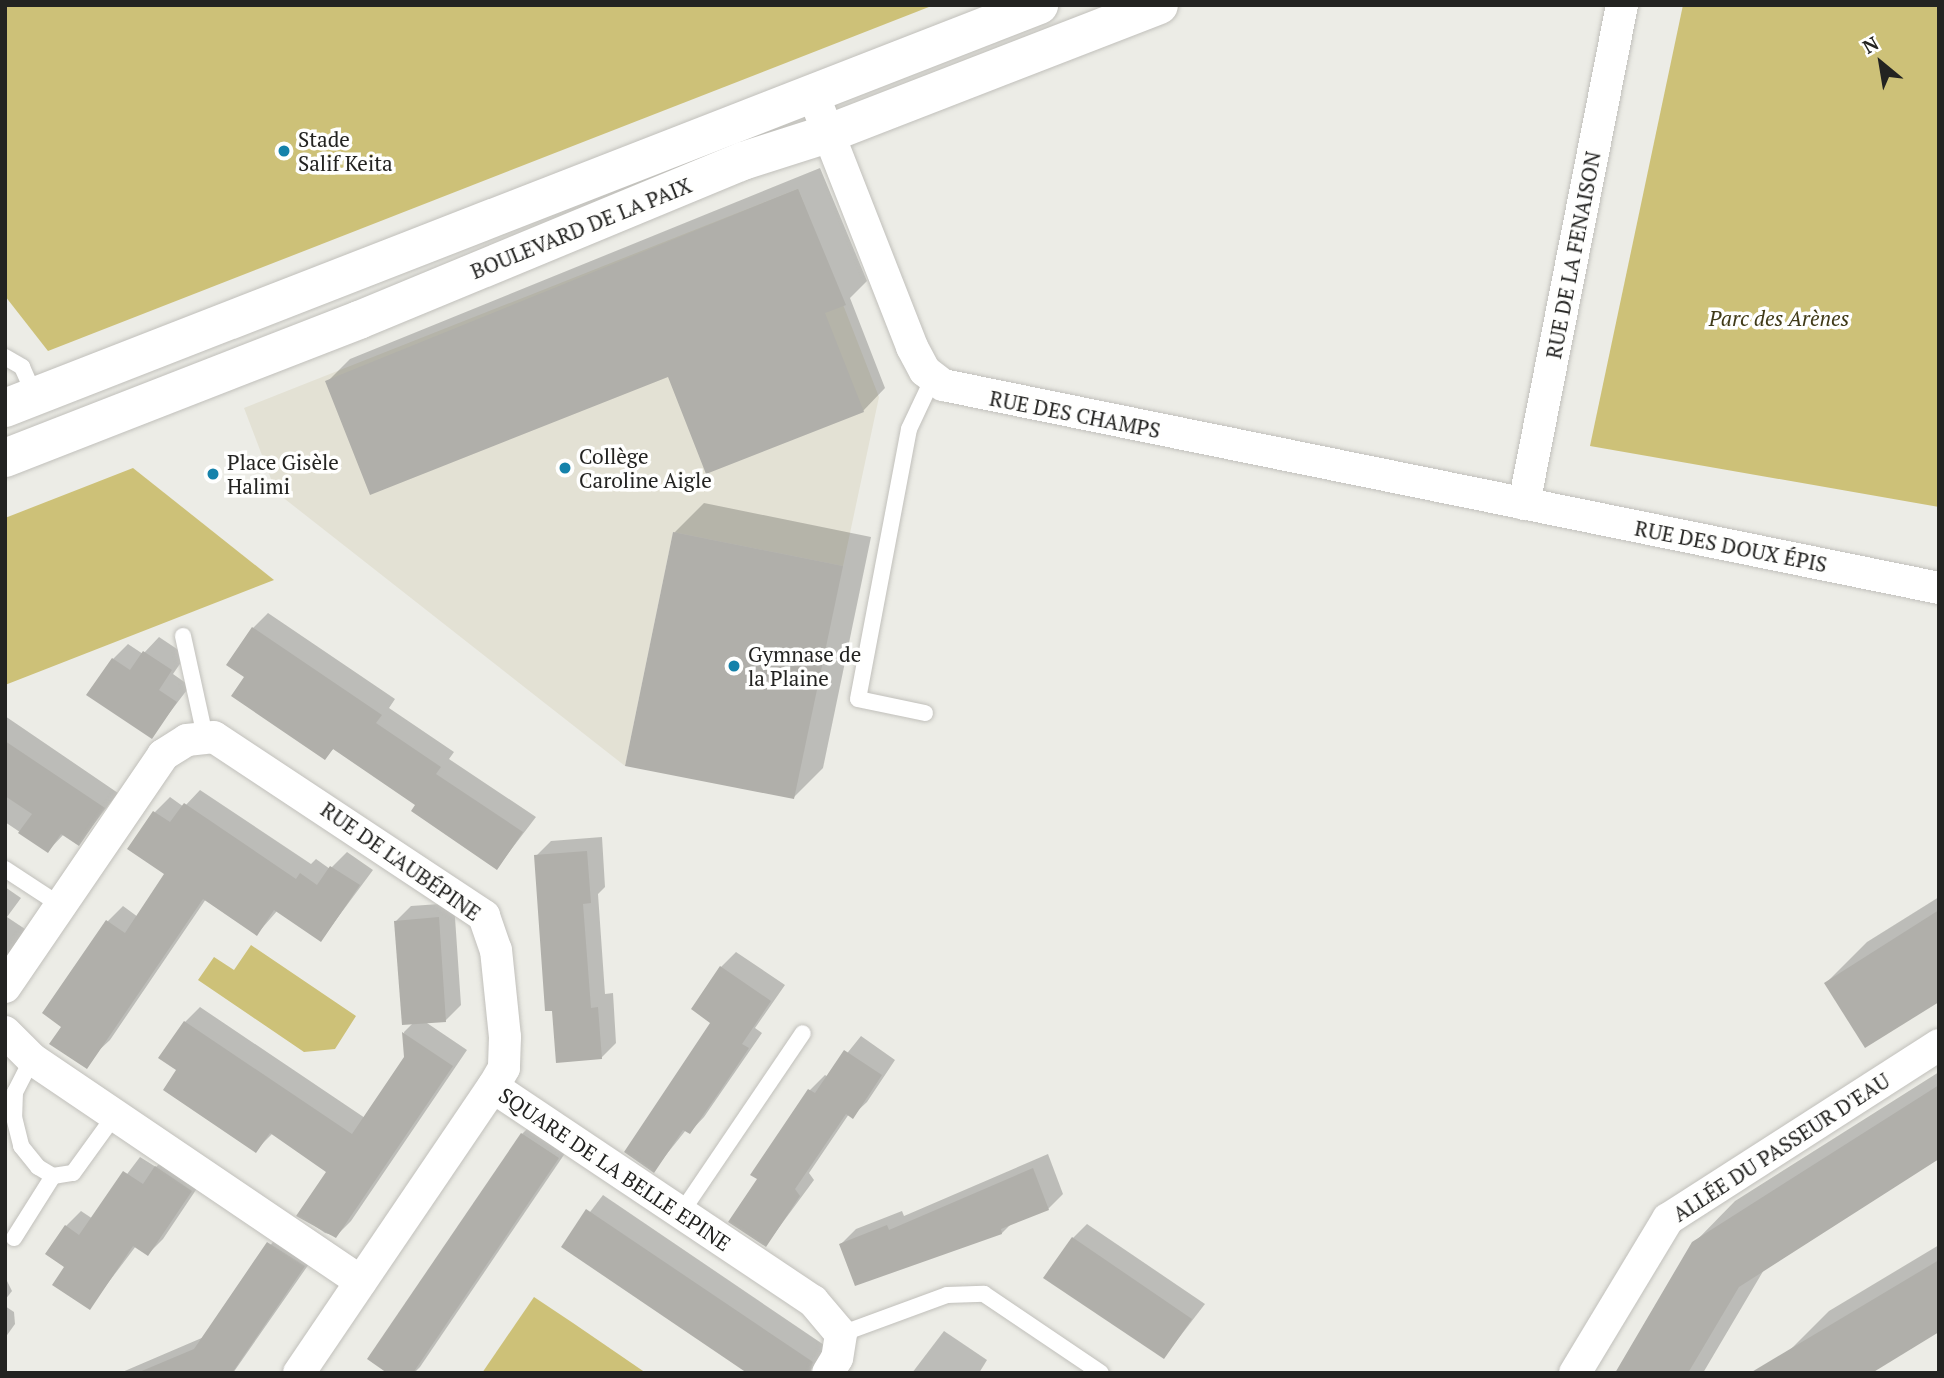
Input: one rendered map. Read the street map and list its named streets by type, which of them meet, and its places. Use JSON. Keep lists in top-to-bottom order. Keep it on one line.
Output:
{"streets":{"main road":["BOULEVARD DE LA PAIX"],"street":["RUE DE LA FENAISON","RUE DES CHAMPS","RUE DES DOUX ÉPIS","RUE DE L'AUBÉPINE","ALLÉE DU PASSEUR D'EAU","SQUARE DE LA BELLE EPINE"]},"crossings":[["RUE DE LA FENAISON","RUE DES CHAMPS"],["RUE DE LA FENAISON","RUE DES DOUX ÉPIS"],["RUE DES CHAMPS","RUE DES DOUX ÉPIS"],["RUE DE L'AUBÉPINE","SQUARE DE LA BELLE EPINE"]],"parks":["Parc des Arènes"],"places":["Stade Salif Keita","Collège Caroline Aigle","Place Gisèle Halimi","Gymnase de la Plaine"],"north":"top left"}
